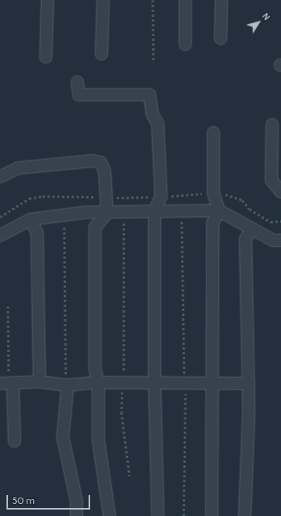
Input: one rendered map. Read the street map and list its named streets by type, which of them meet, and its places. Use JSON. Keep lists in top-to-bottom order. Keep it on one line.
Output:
{"scale_bar":"50 m","north":"top right"}
